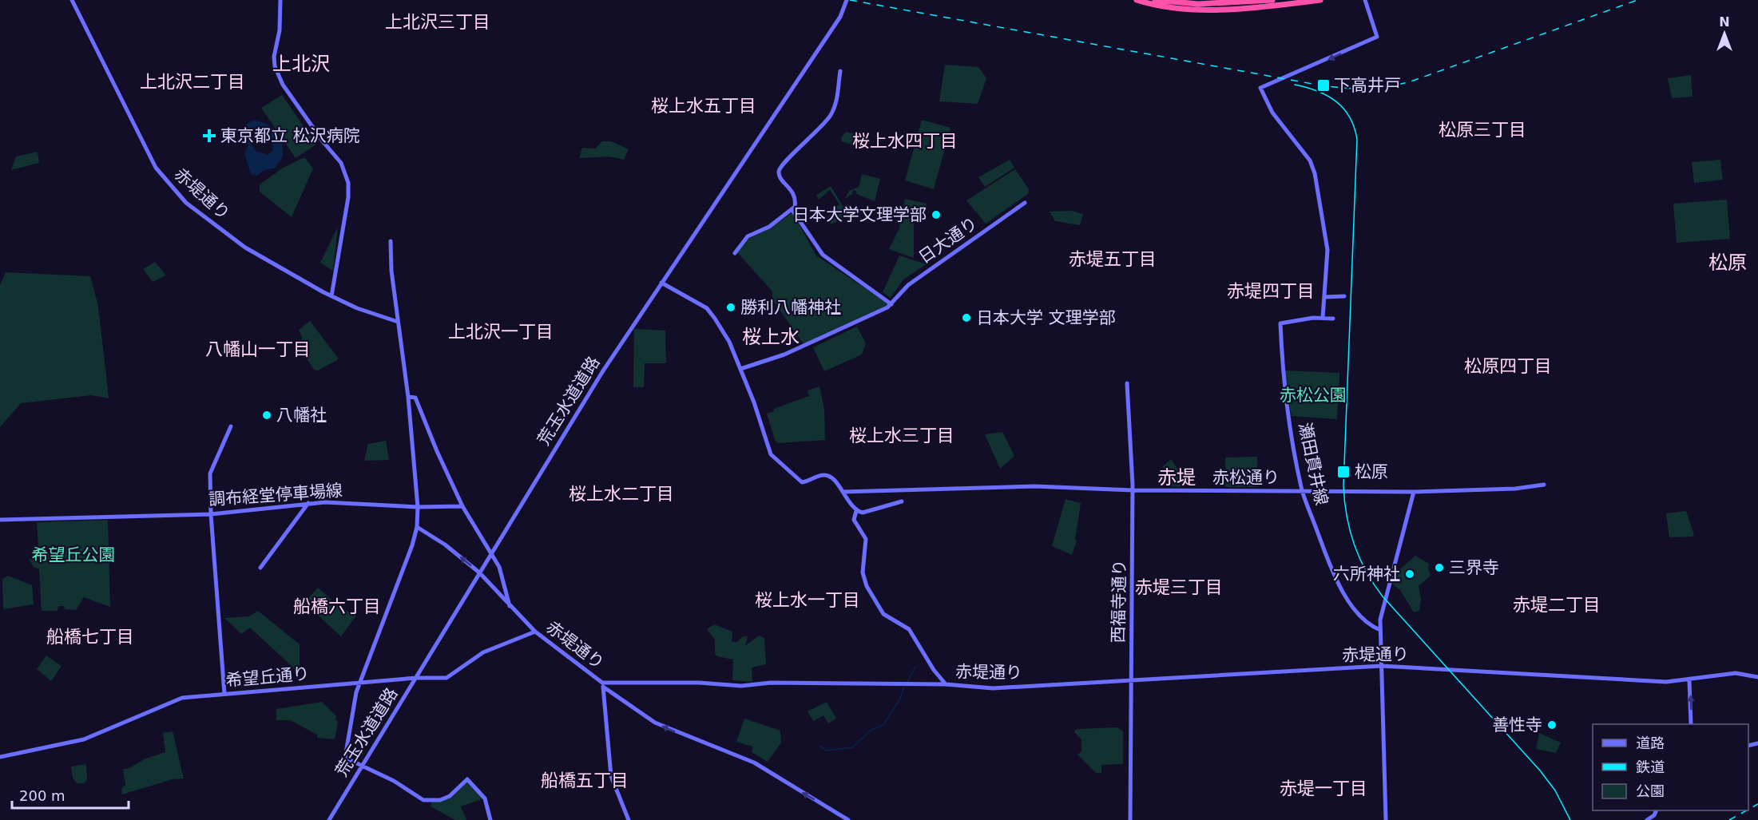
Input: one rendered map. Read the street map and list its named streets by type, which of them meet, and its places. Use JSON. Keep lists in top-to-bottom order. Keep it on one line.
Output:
{"streets":{"street":["赤堤通り","日大通り","荒玉水道道路","瀬田貫井線","赤松通り","調布経堂停車場線","西福寺通り","希望丘通り"]},"crossings":[["赤堤通り","荒玉水道道路"],["赤堤通り","調布経堂停車場線"],["赤堤通り","西福寺通り"],["赤堤通り","希望丘通り"],["荒玉水道道路","希望丘通り"],["瀬田貫井線","赤松通り"],["赤松通り","西福寺通り"]],"districts":["上北沢三丁目","上北沢","上北沢二丁目","桜上水五丁目","松原三丁目","桜上水四丁目","赤堤五丁目","松原","赤堤四丁目","上北沢一丁目","桜上水","八幡山一丁目","松原四丁目","桜上水三丁目","赤堤","桜上水二丁目","赤堤三丁目","桜上水一丁目","赤堤二丁目","船橋六丁目","船橋七丁目","船橋五丁目","赤堤一丁目"],"parks":["赤松公園","希望丘公園"],"places":{"transit":["下高井戸","松原"],"health":["東京都立 松沢病院"],"other":["日本大学文理学部","勝利八幡神社","日本大学 文理学部","八幡社","三界寺","六所神社","善性寺"]},"legend":["道路","鉄道","公園"],"scale_bar":"200 m","north":"top"}
